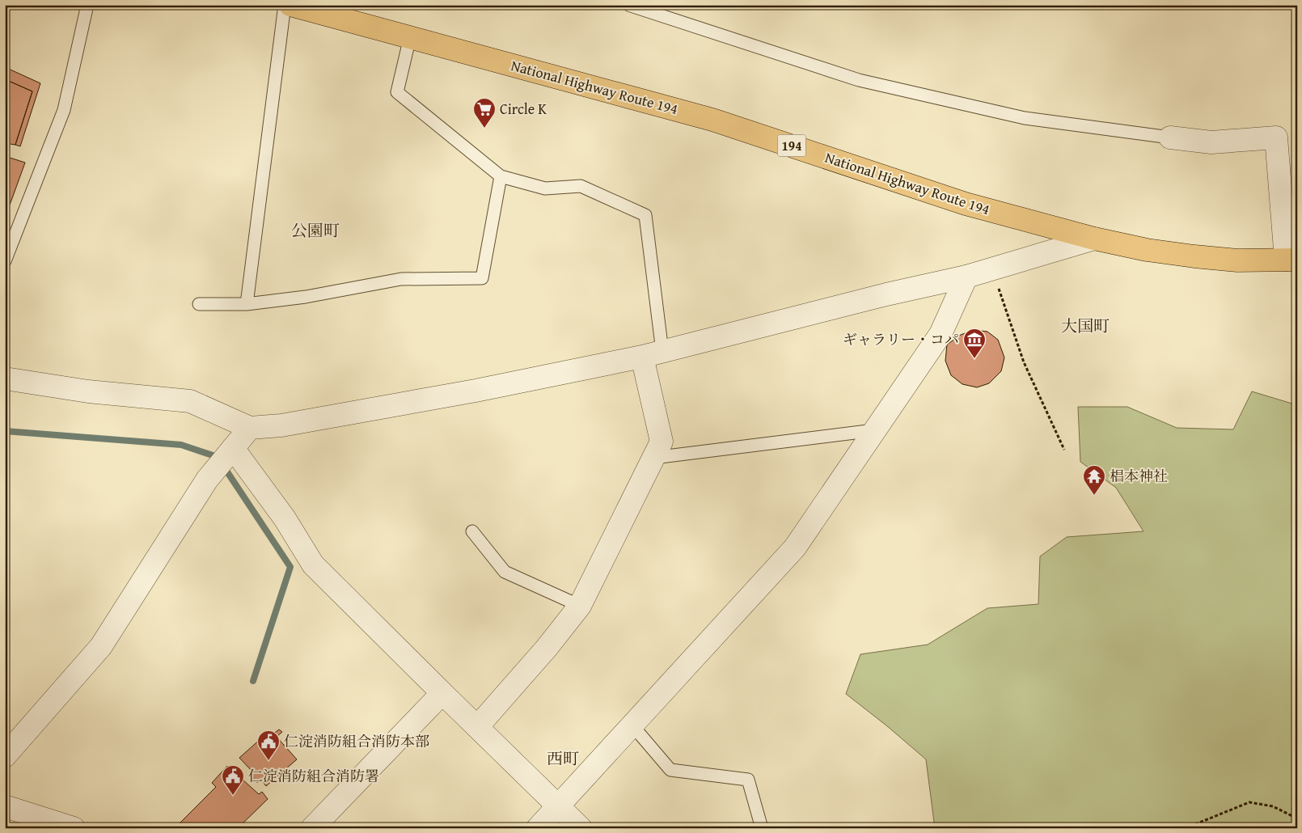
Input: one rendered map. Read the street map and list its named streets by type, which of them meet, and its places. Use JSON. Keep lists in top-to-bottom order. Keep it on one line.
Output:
{"streets":{"highway":["National Highway Route 194","194"]},"districts":["公園町","大国町","西町"],"places":{"supermarket":["Circle K"],"museum":["ギャラリー・コパ"],"temple":["椙本神社"],"public building":["仁淀消防組合消防本部","仁淀消防組合消防署"]}}
